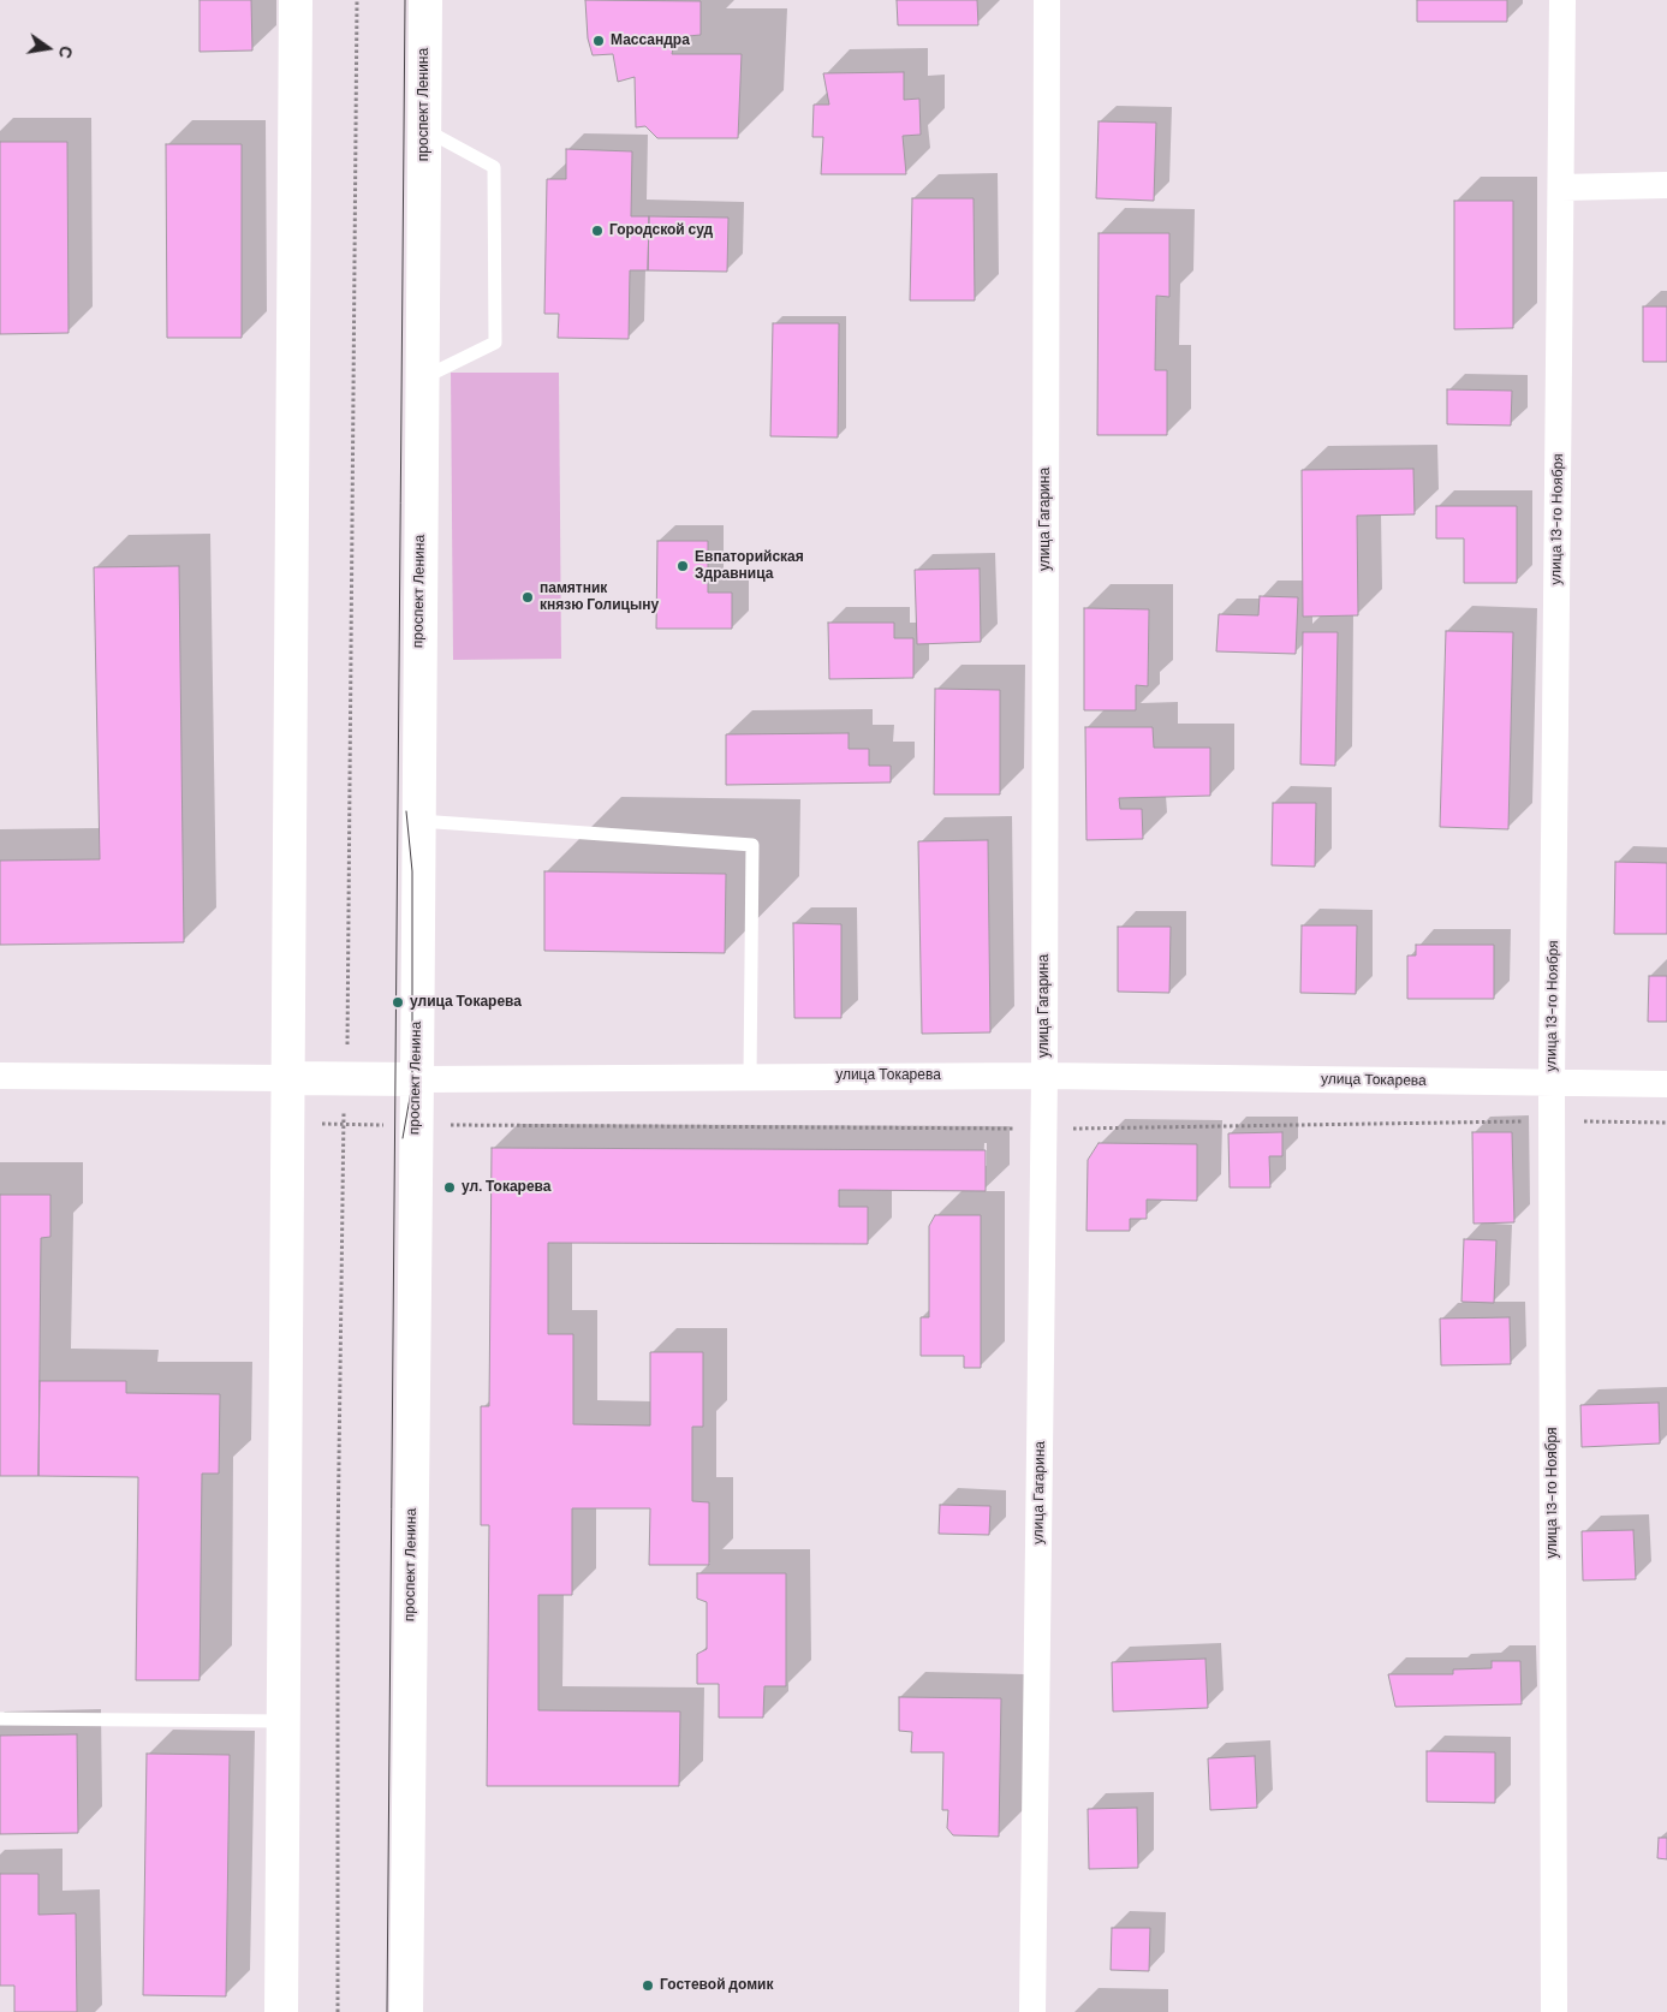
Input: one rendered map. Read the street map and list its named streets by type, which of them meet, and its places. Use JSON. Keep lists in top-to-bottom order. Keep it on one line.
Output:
{"streets":{"street":["проспект Ленина","улица Гагарина","улица 13-го Ноября","улица Токарева"]},"crossings":[["проспект Ленина","улица Токарева"],["улица Гагарина","улица Токарева"],["улица 13-го Ноября","улица Токарева"]],"places":["Массандра","Городской суд","Евпаторийская Здравница","памятник князю Голицыну","улица Токарева","ул. Токарева","Гостевой домик"],"north":"right"}
